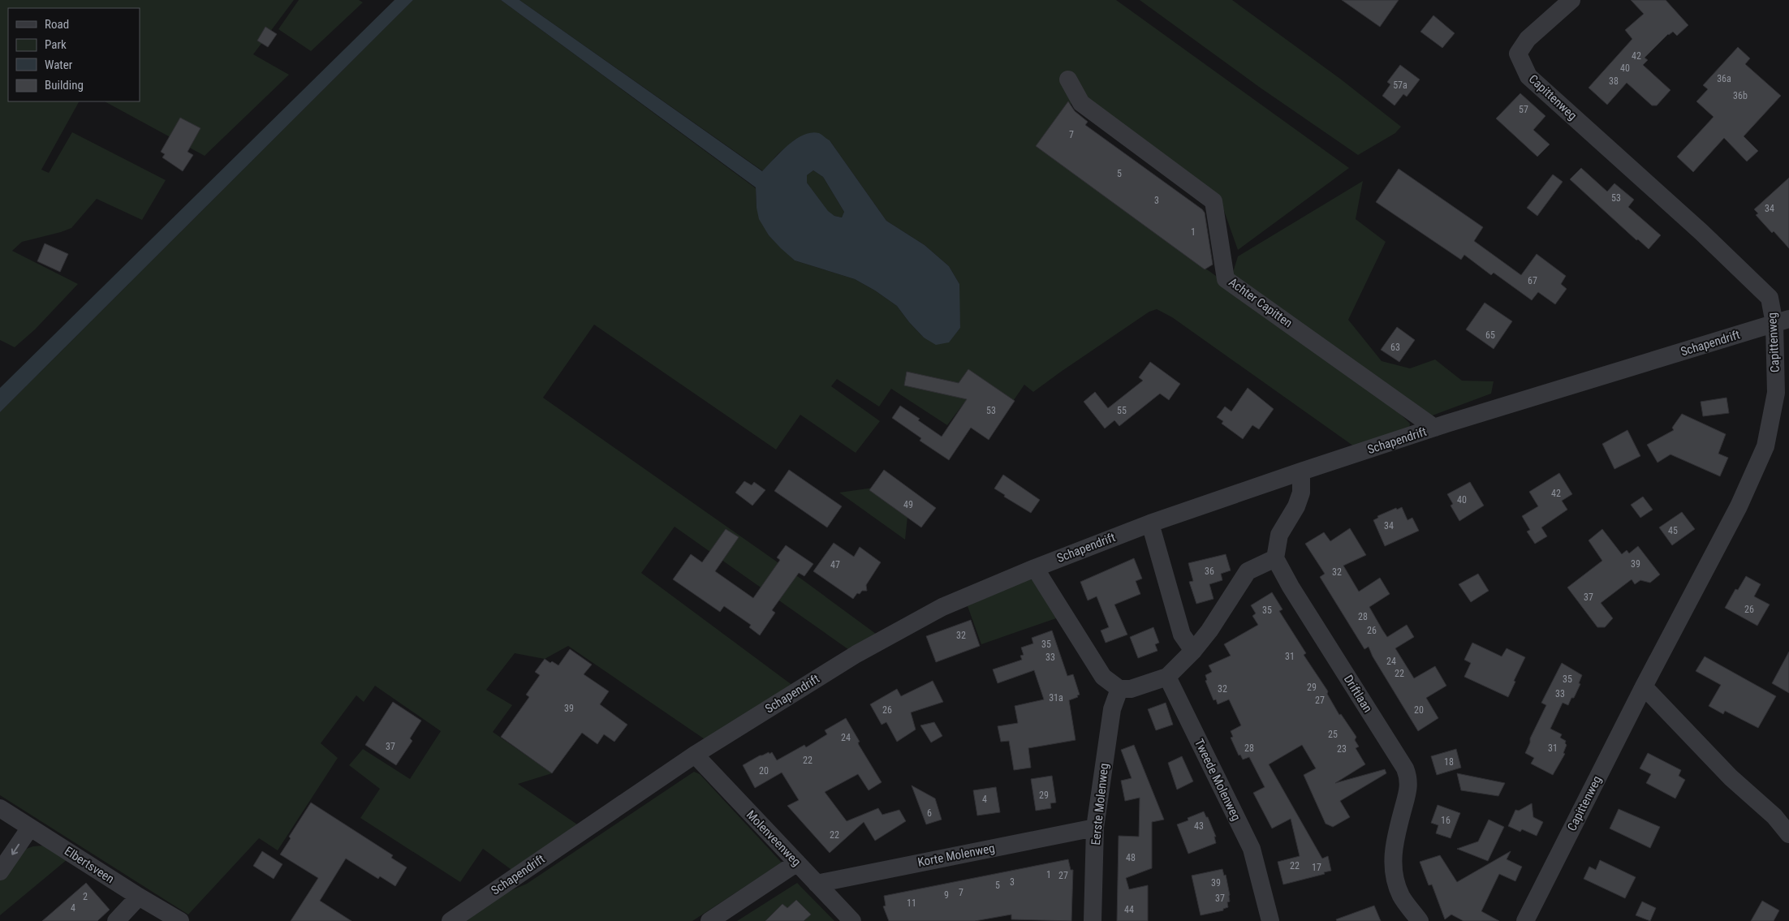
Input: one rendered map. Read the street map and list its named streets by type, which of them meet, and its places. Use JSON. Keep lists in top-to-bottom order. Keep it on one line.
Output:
{"streets":{"street":["Capittenweg","Achter Capitten","Schapendrift","Driftlaan","Tweede Molenweg","Eerste Molenweg","Molenveenweg","Korte Molenweg","Elbertsveen"]},"crossings":[["Capittenweg","Schapendrift"],["Achter Capitten","Schapendrift"],["Schapendrift","Molenveenweg"],["Eerste Molenweg","Korte Molenweg"],["Molenveenweg","Korte Molenweg"]],"house_numbers":["42","40","36a","38","57a","36b","57","7","5","53","3","34","1","67","65","63","53","55","42","40","49","34","45","39","47","36","32","37","26","35","28","26","32","35","31","33","24","22","35","29","32","33","31a","27","39","26","20","25","24","37","28","31","23","22","18","20","29","4","6","16","43","22","48","22","17","1","27","3","39","5","7","9","2","37","11","4","44"],"legend":["Road","Park","Water","Building"]}
